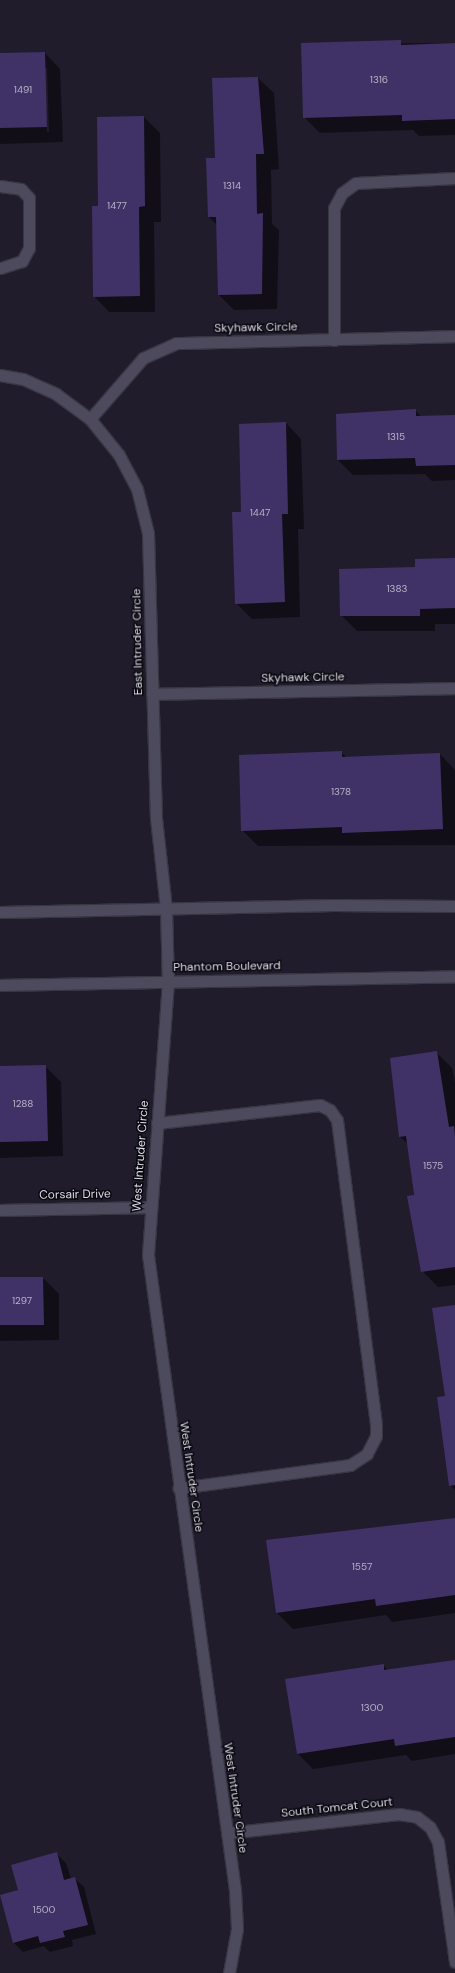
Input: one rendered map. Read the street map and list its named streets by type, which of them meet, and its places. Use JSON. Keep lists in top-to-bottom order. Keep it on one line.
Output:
{"streets":{"street":["Skyhawk Circle","East Intruder Circle","Phantom Boulevard","West Intruder Circle","Corsair Drive","South Tomcat Court"]},"crossings":[["Skyhawk Circle","East Intruder Circle"],["East Intruder Circle","Phantom Boulevard"],["East Intruder Circle","West Intruder Circle"],["Phantom Boulevard","West Intruder Circle"],["West Intruder Circle","Corsair Drive"],["West Intruder Circle","South Tomcat Court"]],"house_numbers":["1316","1491","1314","1477","1315","1447","1383","1378","1288","1575","1297","1557","1300","1500"]}
